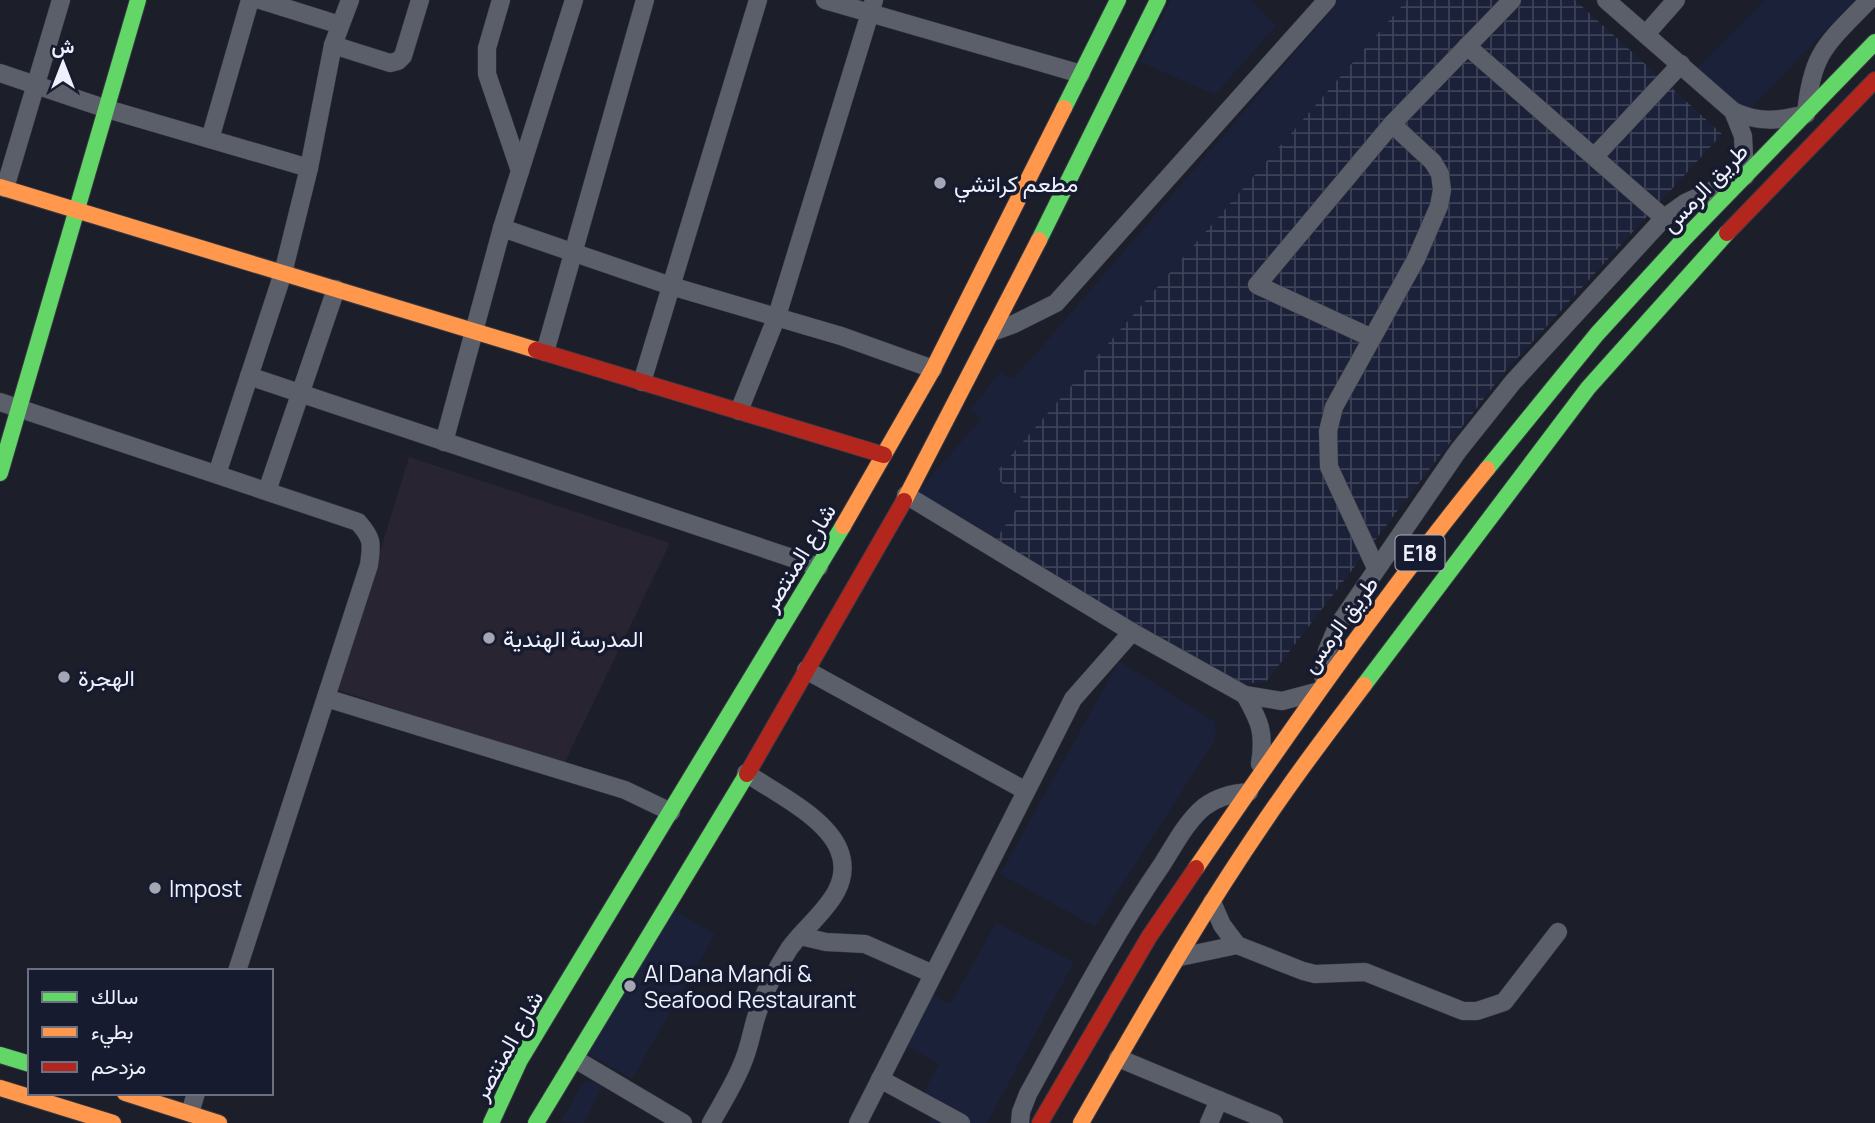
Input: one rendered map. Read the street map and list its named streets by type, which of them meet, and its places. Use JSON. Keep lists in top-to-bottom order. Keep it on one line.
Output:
{"streets":{"main road":["طريق الرمس","E18","شارع المنتصر"]},"places":["مطعم كراتشي","المدرسة الهندية","الهجرة","Impost","Al Dana Mandi & Seafood Restaurant"],"legend":["سالك","بطيء","مزدحم"],"north":"top"}
